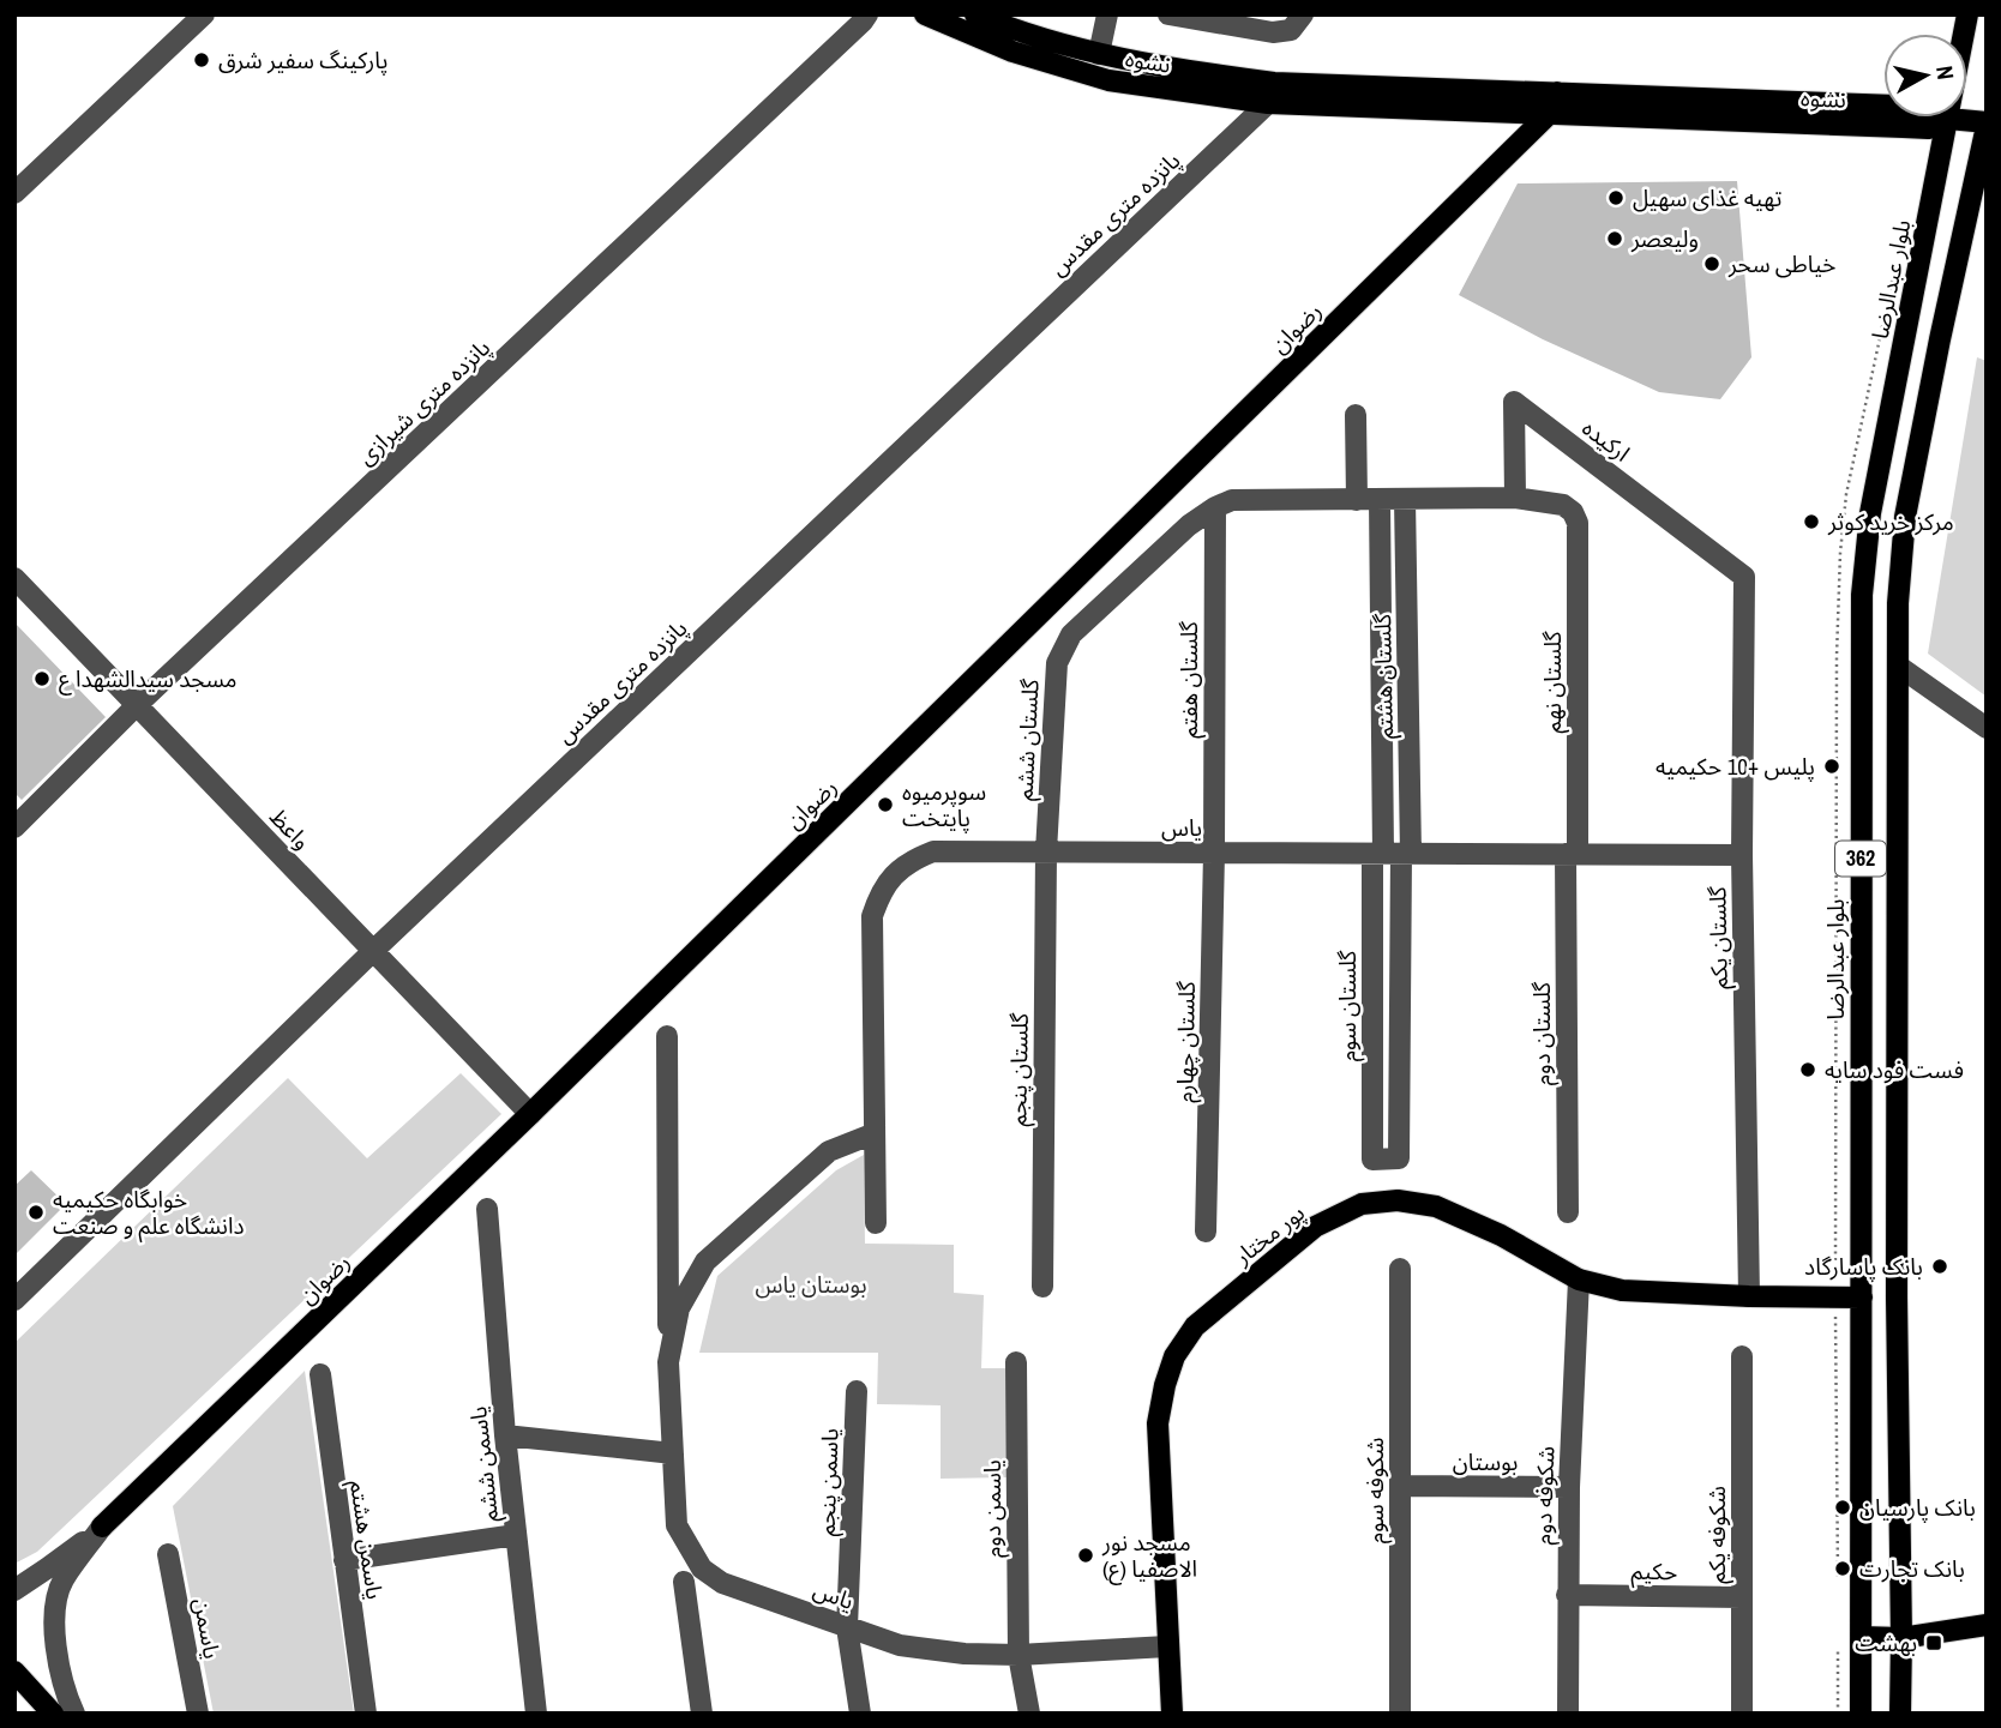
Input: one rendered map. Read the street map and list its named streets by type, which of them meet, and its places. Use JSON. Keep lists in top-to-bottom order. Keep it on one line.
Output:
{"streets":{"main road":["نشوه","بلوار عبدالرضا","رضوان","362","پور مختار"],"street":["پانزده متری مقدس","پانزده متری شیرازی","ارکیده","گلستان هشتم","گلستان هفتم","گلستان نهم","گلستان ششم","یاس","واعظ","گلستان یکم","گلستان سوم","گلستان دوم","گلستان چهارم","گلستان پنجم","بوستان","یاسمن ششم","یاسمن پنجم","شکوفه سوم","شکوفه دوم","یاسمن دوم","شکوفه یکم","یاسمن هشتم","حکیم","یاسمن"]},"crossings":[["نشوه","پانزده متری مقدس"],["نشوه","بلوار عبدالرضا"],["نشوه","رضوان"],["نشوه","362"],["پانزده متری مقدس","واعظ"],["بلوار عبدالرضا","پور مختار"],["رضوان","واعظ"],["پانزده متری شیرازی","واعظ"],["ارکیده","گلستان نهم"],["ارکیده","گلستان یکم"],["گلستان هشتم","یاس"],["گلستان هشتم","گلستان سوم"],["گلستان هفتم","گلستان ششم"],["گلستان هفتم","یاس"],["گلستان هفتم","گلستان چهارم"],["گلستان نهم","یاس"],["گلستان نهم","گلستان دوم"],["گلستان ششم","یاس"],["گلستان ششم","گلستان پنجم"],["یاس","گلستان یکم"],["یاس","گلستان سوم"],["یاس","گلستان دوم"],["یاس","گلستان چهارم"],["یاس","گلستان پنجم"],["یاس","پور مختار"],["یاس","یاسمن پنجم"],["یاس","یاسمن دوم"],["گلستان یکم","پور مختار"],["پور مختار","شکوفه دوم"],["بوستان","شکوفه سوم"],["بوستان","شکوفه دوم"],["شکوفه دوم","حکیم"],["شکوفه یکم","حکیم"]],"parks":["بوستان یاس"],"places":{"other":["پارکینگ سفیر شرق","تهیه غذای سهیل","ولیعصر","خیاطی سحر","مرکز خرید کوثر","مسجد سیدالشهدا ع","پلیس +10 حکیمیه","سوپرمیوه پایتخت","فست فود سایه","خوابگاه حکیمیه دانشگاه علم و صنعت","بانک پاسارگاد","بانک پارسیان","مسجد نور الاصفیا (ع)","بانک تجارت"],"transit":["بهشت"]},"north":"right"}
